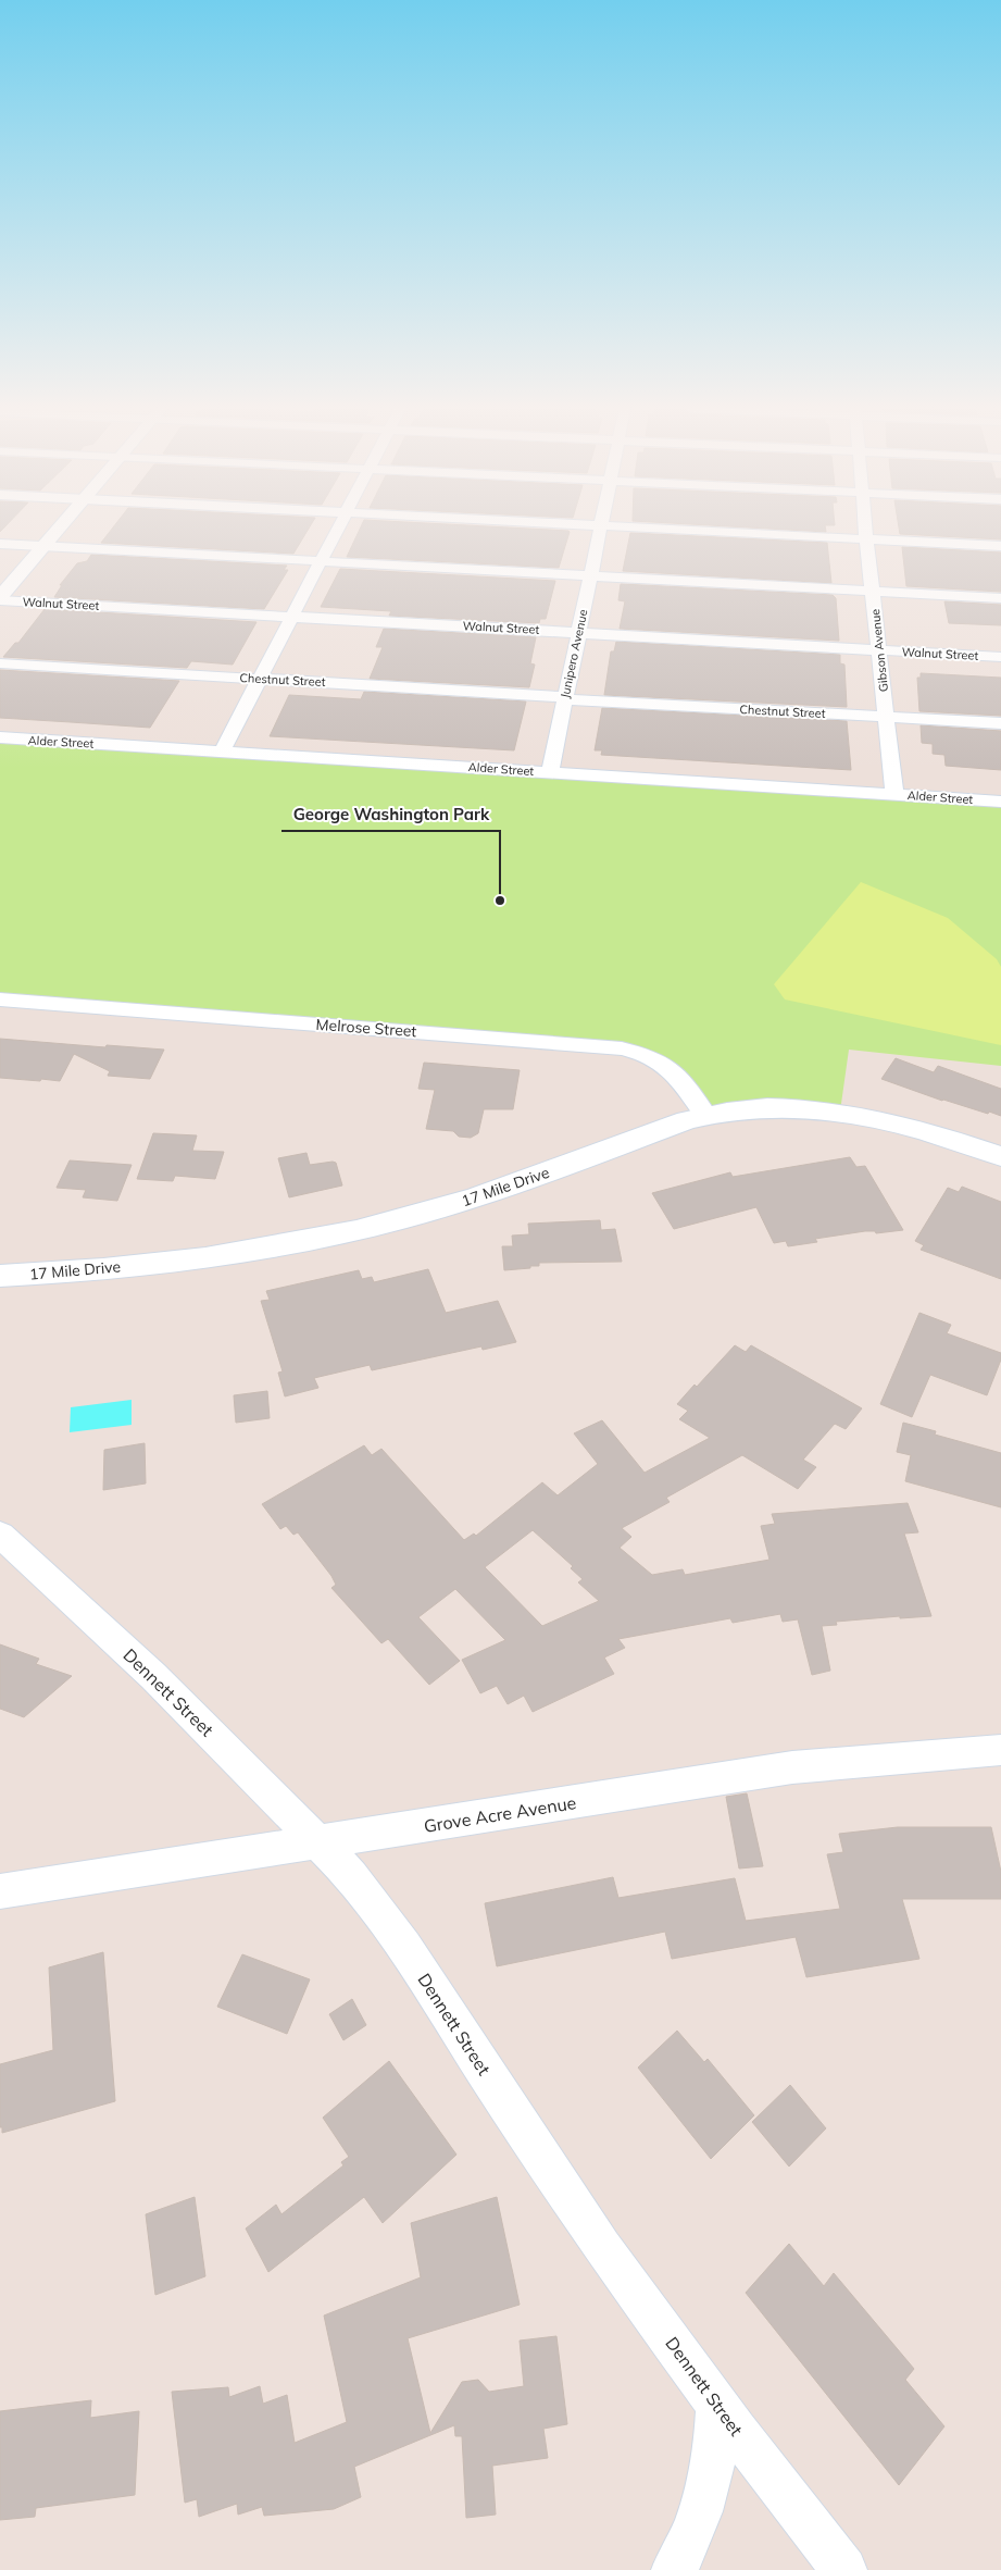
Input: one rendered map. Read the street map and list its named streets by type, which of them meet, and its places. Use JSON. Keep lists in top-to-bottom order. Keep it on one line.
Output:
{"streets":{"main road":["17 Mile Drive"],"street":["Walnut Street","Gibson Avenue","Junipero Avenue","Chestnut Street","Alder Street","Melrose Street","Dennett Street","Grove Acre Avenue"]},"crossings":[["Walnut Street","Gibson Avenue"],["Walnut Street","Junipero Avenue"],["Gibson Avenue","Chestnut Street"],["Gibson Avenue","Alder Street"],["Junipero Avenue","Chestnut Street"],["Junipero Avenue","Alder Street"],["Melrose Street","17 Mile Drive"],["Dennett Street","Grove Acre Avenue"]],"places":["George Washington Park"]}
